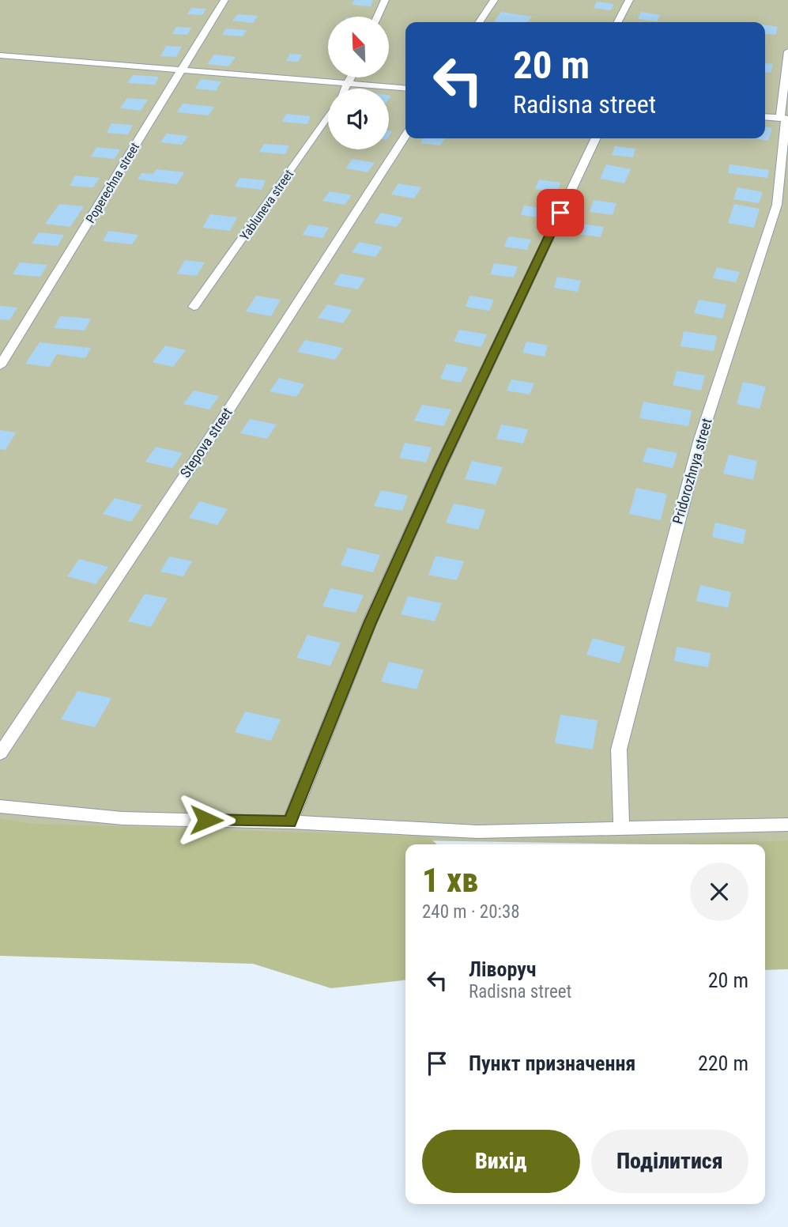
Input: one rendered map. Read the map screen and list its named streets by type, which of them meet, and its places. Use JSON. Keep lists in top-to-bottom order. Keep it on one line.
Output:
{"streets":{"lane":["Poperechna street","Yabluneva street","Stepova street","Pridorozhnya street"]},"north":"top left","page":{"turn":["20 m","Radisna street"],"heading":["1 хв","240 m · 20:38"],"list":[{"name":"Ліворуч","note":"Radisna street","value":"20 m"},{"name":"Пункт призначення","value":"220 m"}],"buttons":["Вихід","Поділитися"]}}
